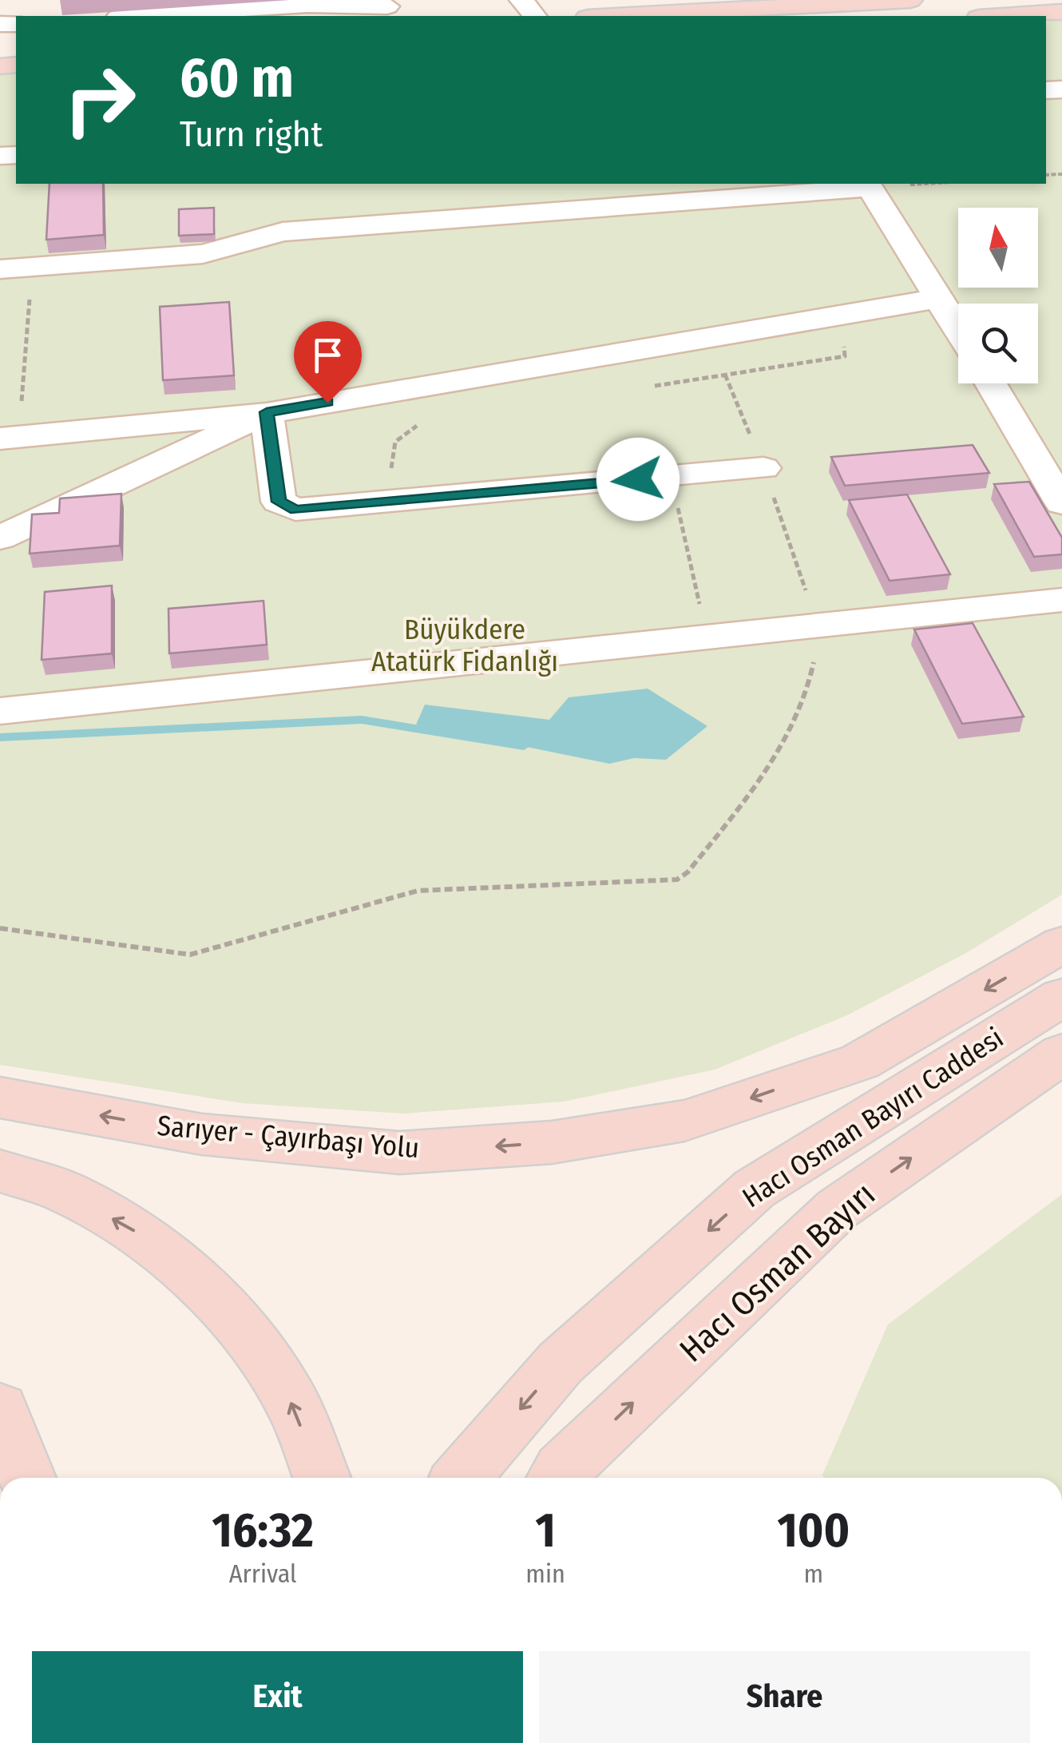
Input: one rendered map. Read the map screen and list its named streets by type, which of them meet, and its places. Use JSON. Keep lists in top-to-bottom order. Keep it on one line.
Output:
{"streets":{"main road":["Hacı Osman Bayırı Caddesi","Sarıyer - Çayırbaşı Yolu","Hacı Osman Bayırı"]},"one_way":["Hacı Osman Bayırı Caddesi","Sarıyer - Çayırbaşı Yolu","Hacı Osman Bayırı"],"parks":["Büyükdere Atatürk Fidanlığı"],"north":"top","page":{"turn":["60 m","Turn right"],"eta":["16:32","Arrival","1","min","100","m"],"buttons":["Exit","Share"]}}
